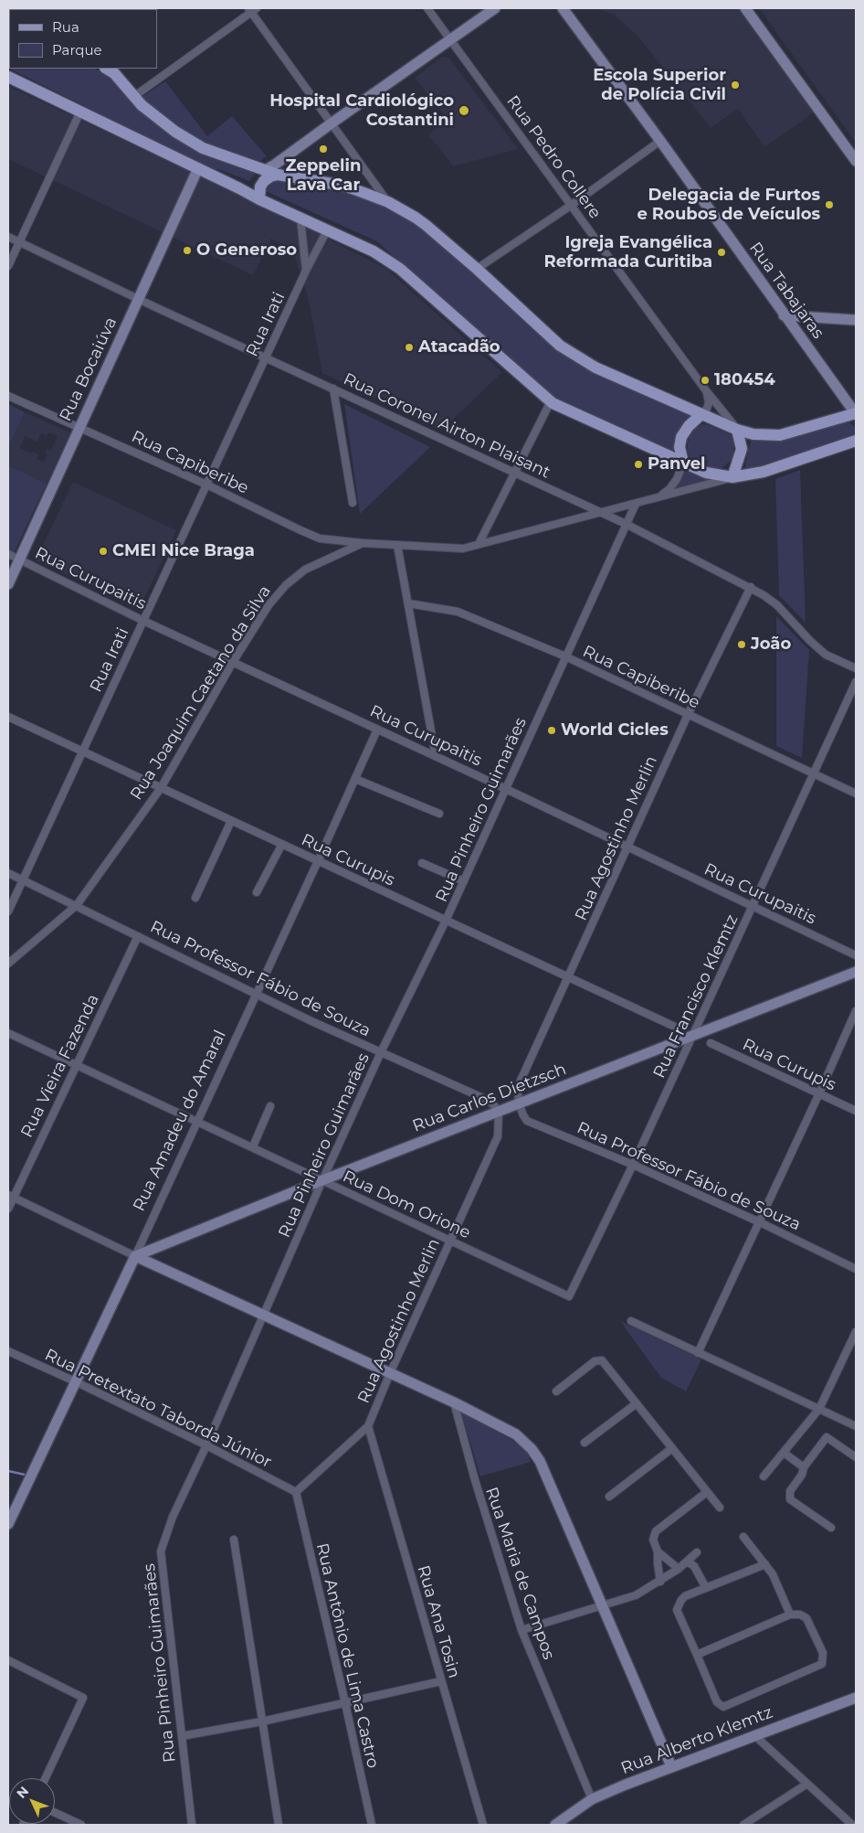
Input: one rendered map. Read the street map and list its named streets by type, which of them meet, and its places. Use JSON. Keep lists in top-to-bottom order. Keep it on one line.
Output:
{"streets":{"street":["Rua Pedro Collere","Rua Tabajaras","Rua Irati","Rua Bocaiúva","Rua Coronel Airton Plaisant","Rua Capiberibe","Rua Curupaitis","Rua Joaquim Caetano da Silva","Rua Pinheiro Guimarães","Rua Agostinho Merlin","Rua Curupis","Rua Professor Fábio de Souza","Rua Francisco Klemtz","Rua Vieira Fazenda","Rua Carlos Dietzsch","Rua Amadeu do Amaral","Rua Dom Orione","Rua Pretextato Taborda Júnior","Rua Maria de Campos","Rua Ana Tosin","Rua Antônio de Lima Castro","Rua Alberto Klemtz"]},"crossings":[["Rua Pedro Collere","Rua Joaquim Caetano da Silva"],["Rua Irati","Rua Coronel Airton Plaisant"],["Rua Irati","Rua Capiberibe"],["Rua Irati","Rua Curupaitis"],["Rua Irati","Rua Curupis"],["Rua Irati","Rua Professor Fábio de Souza"],["Rua Bocaiúva","Rua Coronel Airton Plaisant"],["Rua Bocaiúva","Rua Capiberibe"],["Rua Bocaiúva","Rua Curupaitis"],["Rua Coronel Airton Plaisant","Rua Joaquim Caetano da Silva"],["Rua Coronel Airton Plaisant","Rua Pinheiro Guimarães"],["Rua Coronel Airton Plaisant","Rua Agostinho Merlin"],["Rua Capiberibe","Rua Joaquim Caetano da Silva"],["Rua Capiberibe","Rua Pinheiro Guimarães"],["Rua Capiberibe","Rua Agostinho Merlin"],["Rua Capiberibe","Rua Francisco Klemtz"],["Rua Curupaitis","Rua Joaquim Caetano da Silva"],["Rua Curupaitis","Rua Pinheiro Guimarães"],["Rua Curupaitis","Rua Agostinho Merlin"],["Rua Curupaitis","Rua Francisco Klemtz"],["Rua Curupaitis","Rua Amadeu do Amaral"],["Rua Joaquim Caetano da Silva","Rua Pinheiro Guimarães"],["Rua Joaquim Caetano da Silva","Rua Curupis"],["Rua Joaquim Caetano da Silva","Rua Professor Fábio de Souza"],["Rua Pinheiro Guimarães","Rua Curupis"],["Rua Pinheiro Guimarães","Rua Professor Fábio de Souza"],["Rua Pinheiro Guimarães","Rua Carlos Dietzsch"],["Rua Pinheiro Guimarães","Rua Dom Orione"],["Rua Pinheiro Guimarães","Rua Pretextato Taborda Júnior"],["Rua Agostinho Merlin","Rua Curupis"],["Rua Agostinho Merlin","Rua Professor Fábio de Souza"],["Rua Agostinho Merlin","Rua Carlos Dietzsch"],["Rua Agostinho Merlin","Rua Dom Orione"],["Rua Agostinho Merlin","Rua Pretextato Taborda Júnior"],["Rua Agostinho Merlin","Rua Ana Tosin"],["Rua Agostinho Merlin","Rua Antônio de Lima Castro"],["Rua Curupis","Rua Amadeu do Amaral"],["Rua Professor Fábio de Souza","Rua Francisco Klemtz"],["Rua Professor Fábio de Souza","Rua Vieira Fazenda"],["Rua Professor Fábio de Souza","Rua Carlos Dietzsch"],["Rua Professor Fábio de Souza","Rua Amadeu do Amaral"],["Rua Francisco Klemtz","Rua Carlos Dietzsch"],["Rua Francisco Klemtz","Rua Dom Orione"],["Rua Vieira Fazenda","Rua Dom Orione"],["Rua Carlos Dietzsch","Rua Amadeu do Amaral"],["Rua Carlos Dietzsch","Rua Dom Orione"],["Rua Amadeu do Amaral","Rua Dom Orione"],["Rua Amadeu do Amaral","Rua Pretextato Taborda Júnior"],["Rua Pretextato Taborda Júnior","Rua Antônio de Lima Castro"],["Rua Maria de Campos","Rua Alberto Klemtz"]],"places":["Escola Superior de Polícia Civil","Hospital Cardiológico Costantini","Zeppelin Lava Car","Delegacia de Furtos e Roubos de Veículos","O Generoso","Igreja Evangélica Reformada Curitiba","Atacadão","180454","Panvel","CMEI Nice Braga","João","World Cicles"],"legend":["Rua","Parque"],"north":"top left"}
